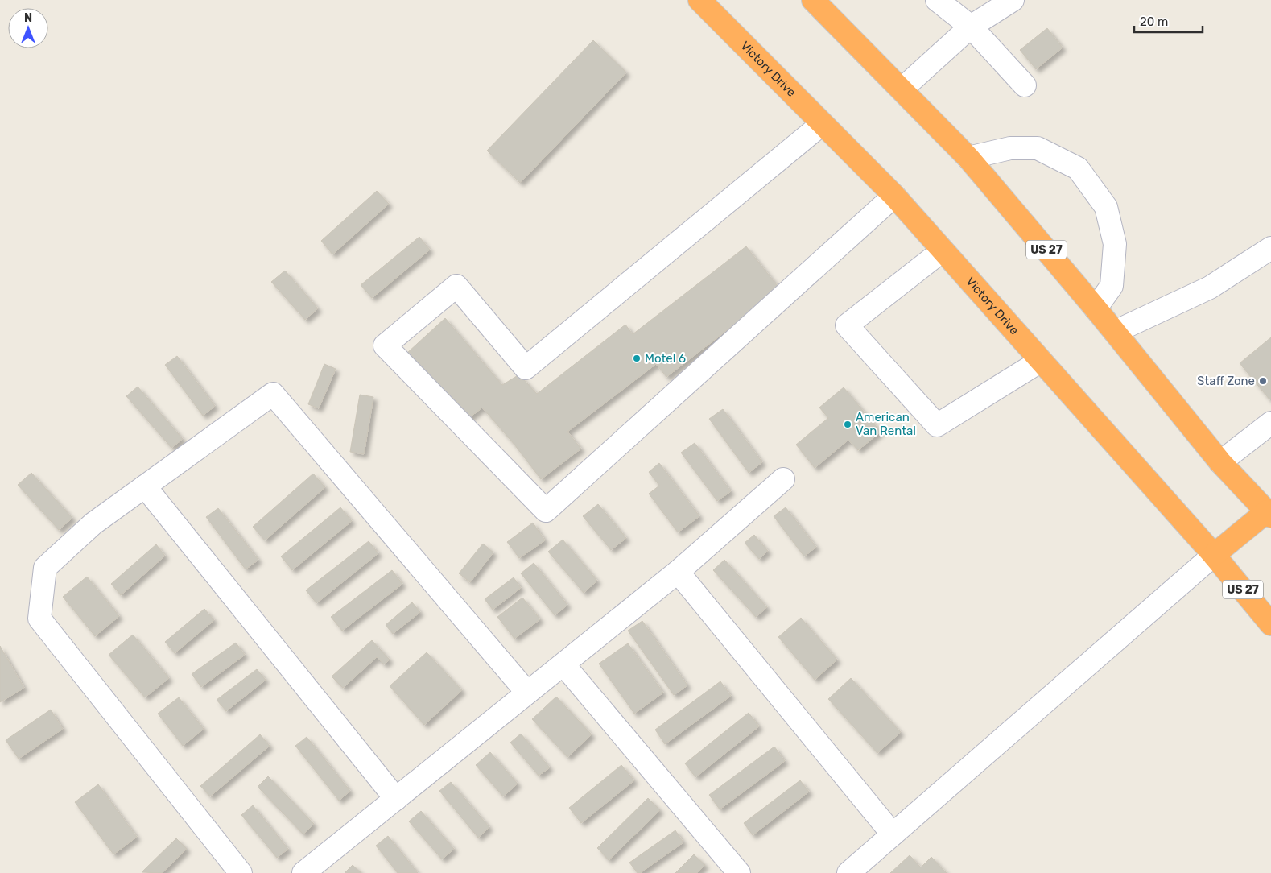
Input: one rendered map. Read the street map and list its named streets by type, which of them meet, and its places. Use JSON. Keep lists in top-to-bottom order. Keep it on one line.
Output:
{"streets":{"highway":["Victory Drive","US 27"]},"places":["Motel 6","Staff Zone","American Van Rental"],"scale_bar":"20 m","north":"top"}
